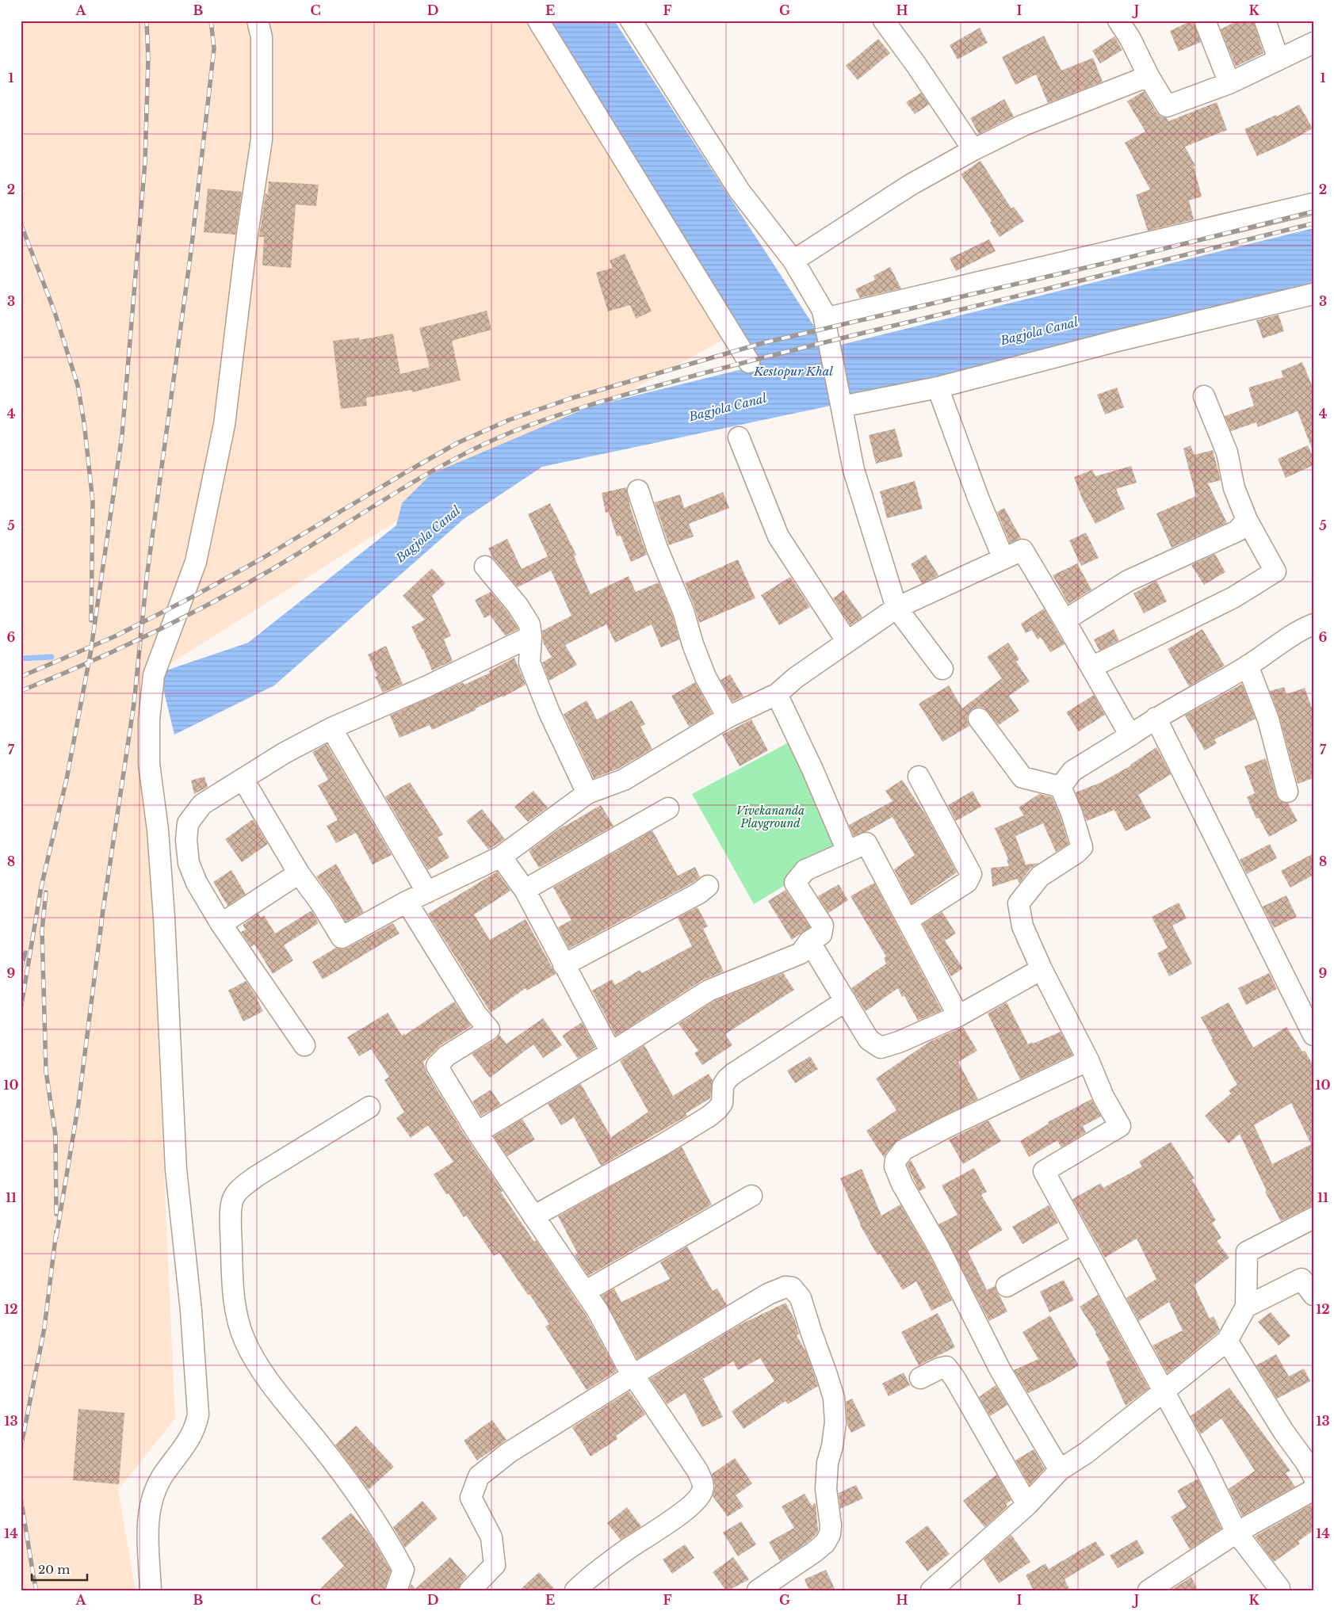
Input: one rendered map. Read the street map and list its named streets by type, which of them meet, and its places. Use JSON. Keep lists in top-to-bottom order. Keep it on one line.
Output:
{"water":["Bagjola Canal","Kestopur Khal"],"parks":["Vivekananda Playground"],"scale_bar":"20 m","grid":{"columns":["A","B","C","D","E","F","G","H","I","J","K"],"rows":["1","2","3","4","5","6","7","8","9","10","11","12","13","14"]}}
